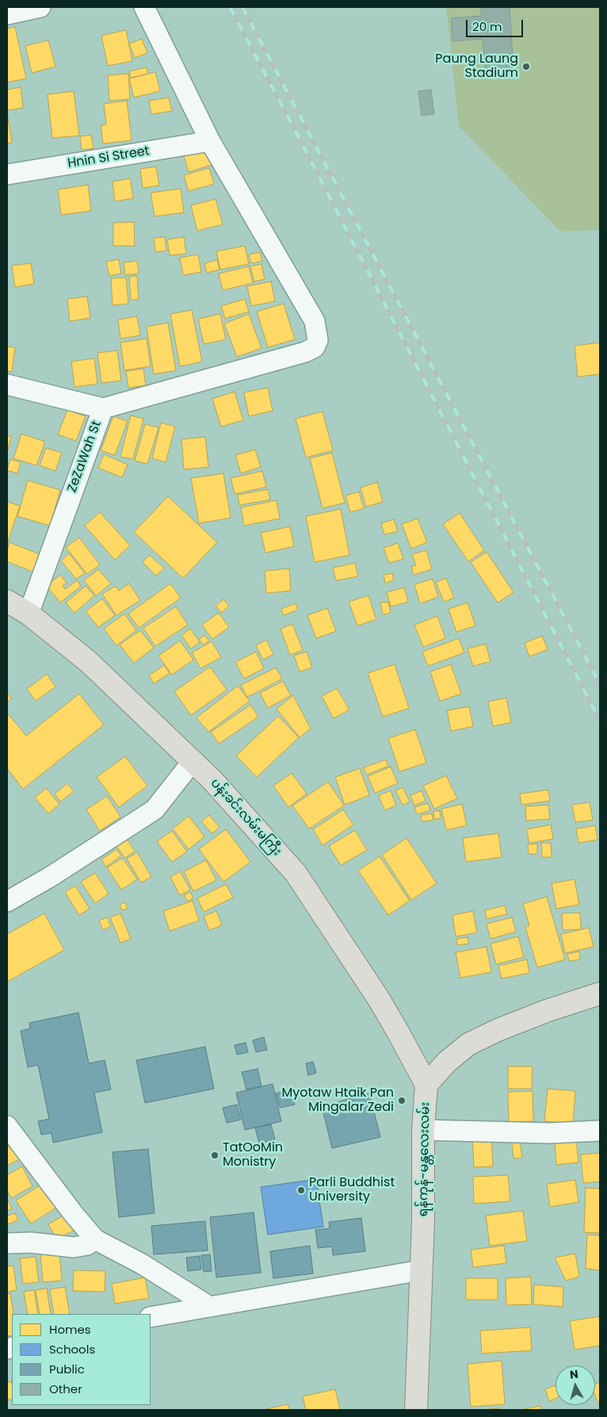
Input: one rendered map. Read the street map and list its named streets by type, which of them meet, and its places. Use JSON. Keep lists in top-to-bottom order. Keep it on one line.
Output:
{"streets":{"main road":["ပန်းခင်းလမ်းမကြီး","ရန်ကုန်-မန္တလေးလမ်း"],"street":["Hnin Si Street","ZeZaWah St"]},"crossings":[["Hnin Si Street","ZeZaWah St"],["ZeZaWah St","ပန်းခင်းလမ်းမကြီး"],["ပန်းခင်းလမ်းမကြီး","ရန်ကုန်-မန္တလေးလမ်း"]],"places":["Paung Laung Stadium","Myotaw Htaik Pan Mingalar Zedi","TatOoMin Monistry","Parli Buddhist University"],"legend":["Homes","Schools","Public","Other"],"scale_bar":"20 m","north":"top"}
